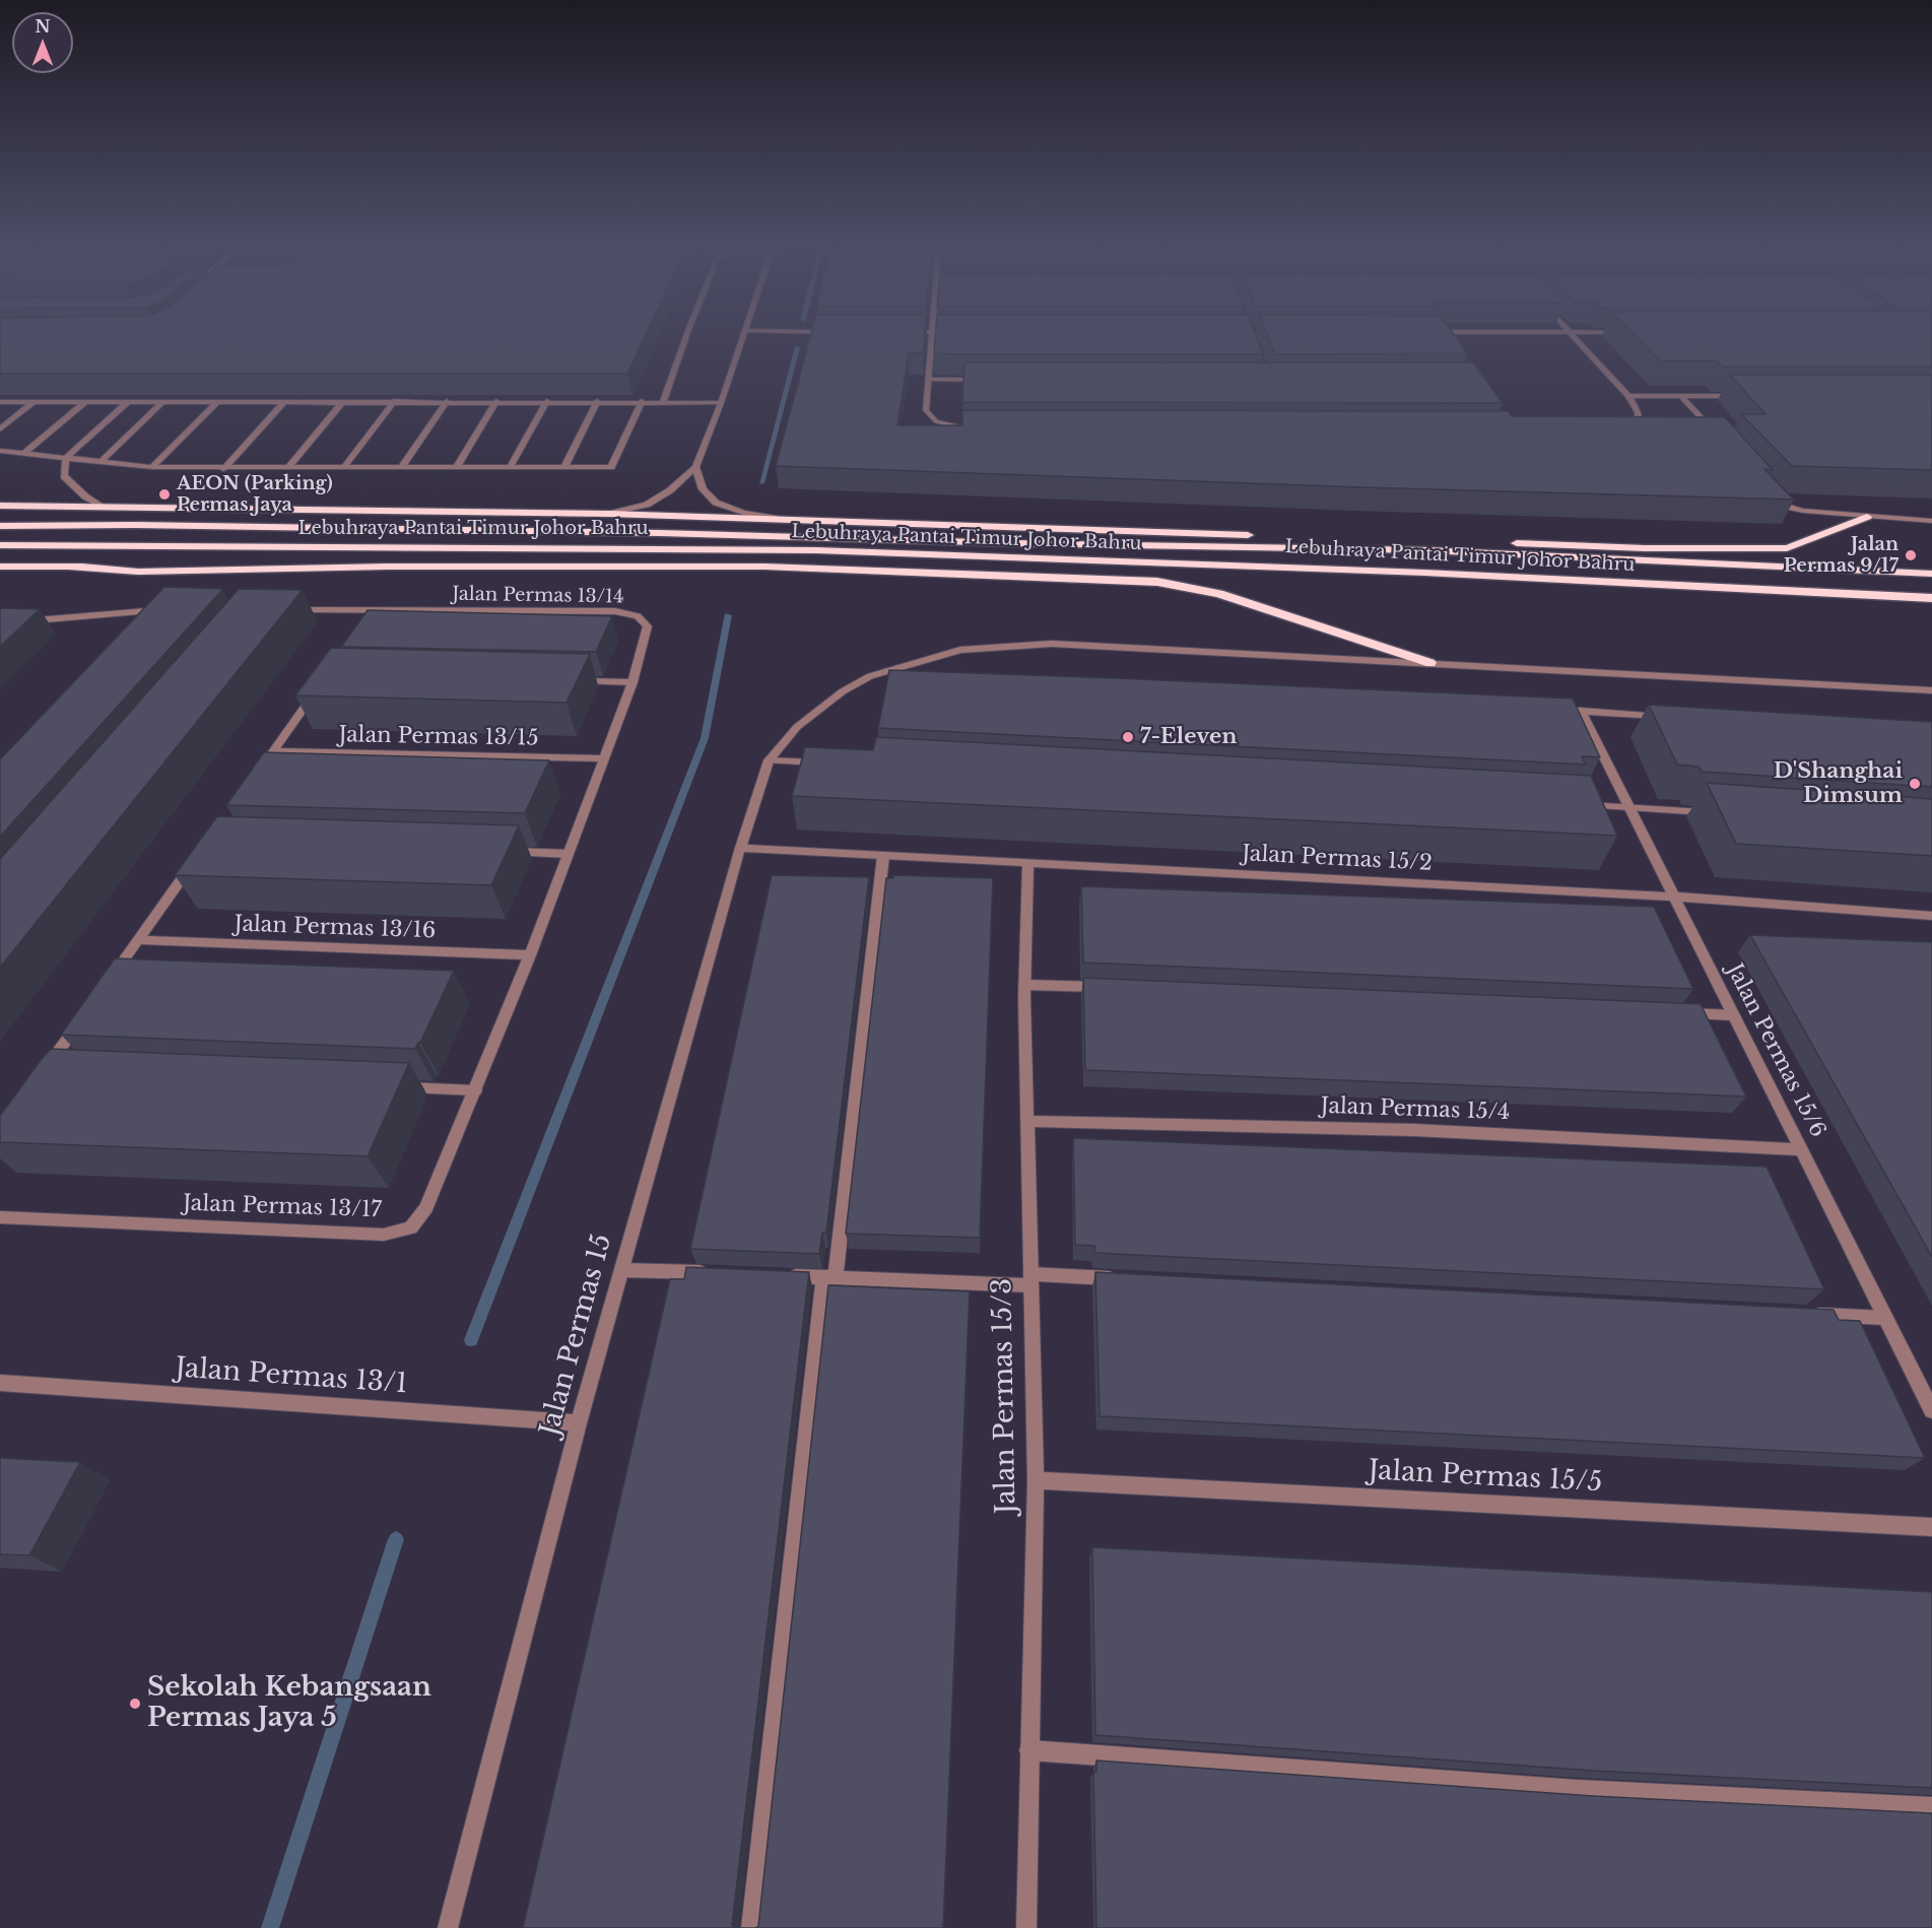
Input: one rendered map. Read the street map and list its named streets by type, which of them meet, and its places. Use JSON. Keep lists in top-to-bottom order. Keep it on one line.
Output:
{"streets":{"highway":["Lebuhraya Pantai Timur Johor Bahru"],"street":["Jalan Permas 13/14","Jalan Permas 13/15","Jalan Permas 15/2","Jalan Permas 13/16","Jalan Permas 15/6","Jalan Permas 15/4","Jalan Permas 13/17","Jalan Permas 15","Jalan Permas 13/1","Jalan Permas 15/3","Jalan Permas 15/5"]},"crossings":[["Jalan Permas 13/14","Jalan Permas 13/15"],["Jalan Permas 13/14","Jalan Permas 13/16"],["Jalan Permas 13/14","Jalan Permas 13/17"],["Jalan Permas 15/2","Jalan Permas 15/6"],["Jalan Permas 15/2","Jalan Permas 15"],["Jalan Permas 15/2","Jalan Permas 15/3"],["Jalan Permas 13/16","Jalan Permas 13/17"],["Jalan Permas 15/6","Jalan Permas 15/4"],["Jalan Permas 15/4","Jalan Permas 15/3"],["Jalan Permas 15","Jalan Permas 13/1"],["Jalan Permas 15/3","Jalan Permas 15/5"]],"places":["AEON (Parking) Permas Jaya","Jalan Permas 9/17","7-Eleven","D'Shanghai Dimsum","Sekolah Kebangsaan Permas Jaya 5"],"north":"top"}
